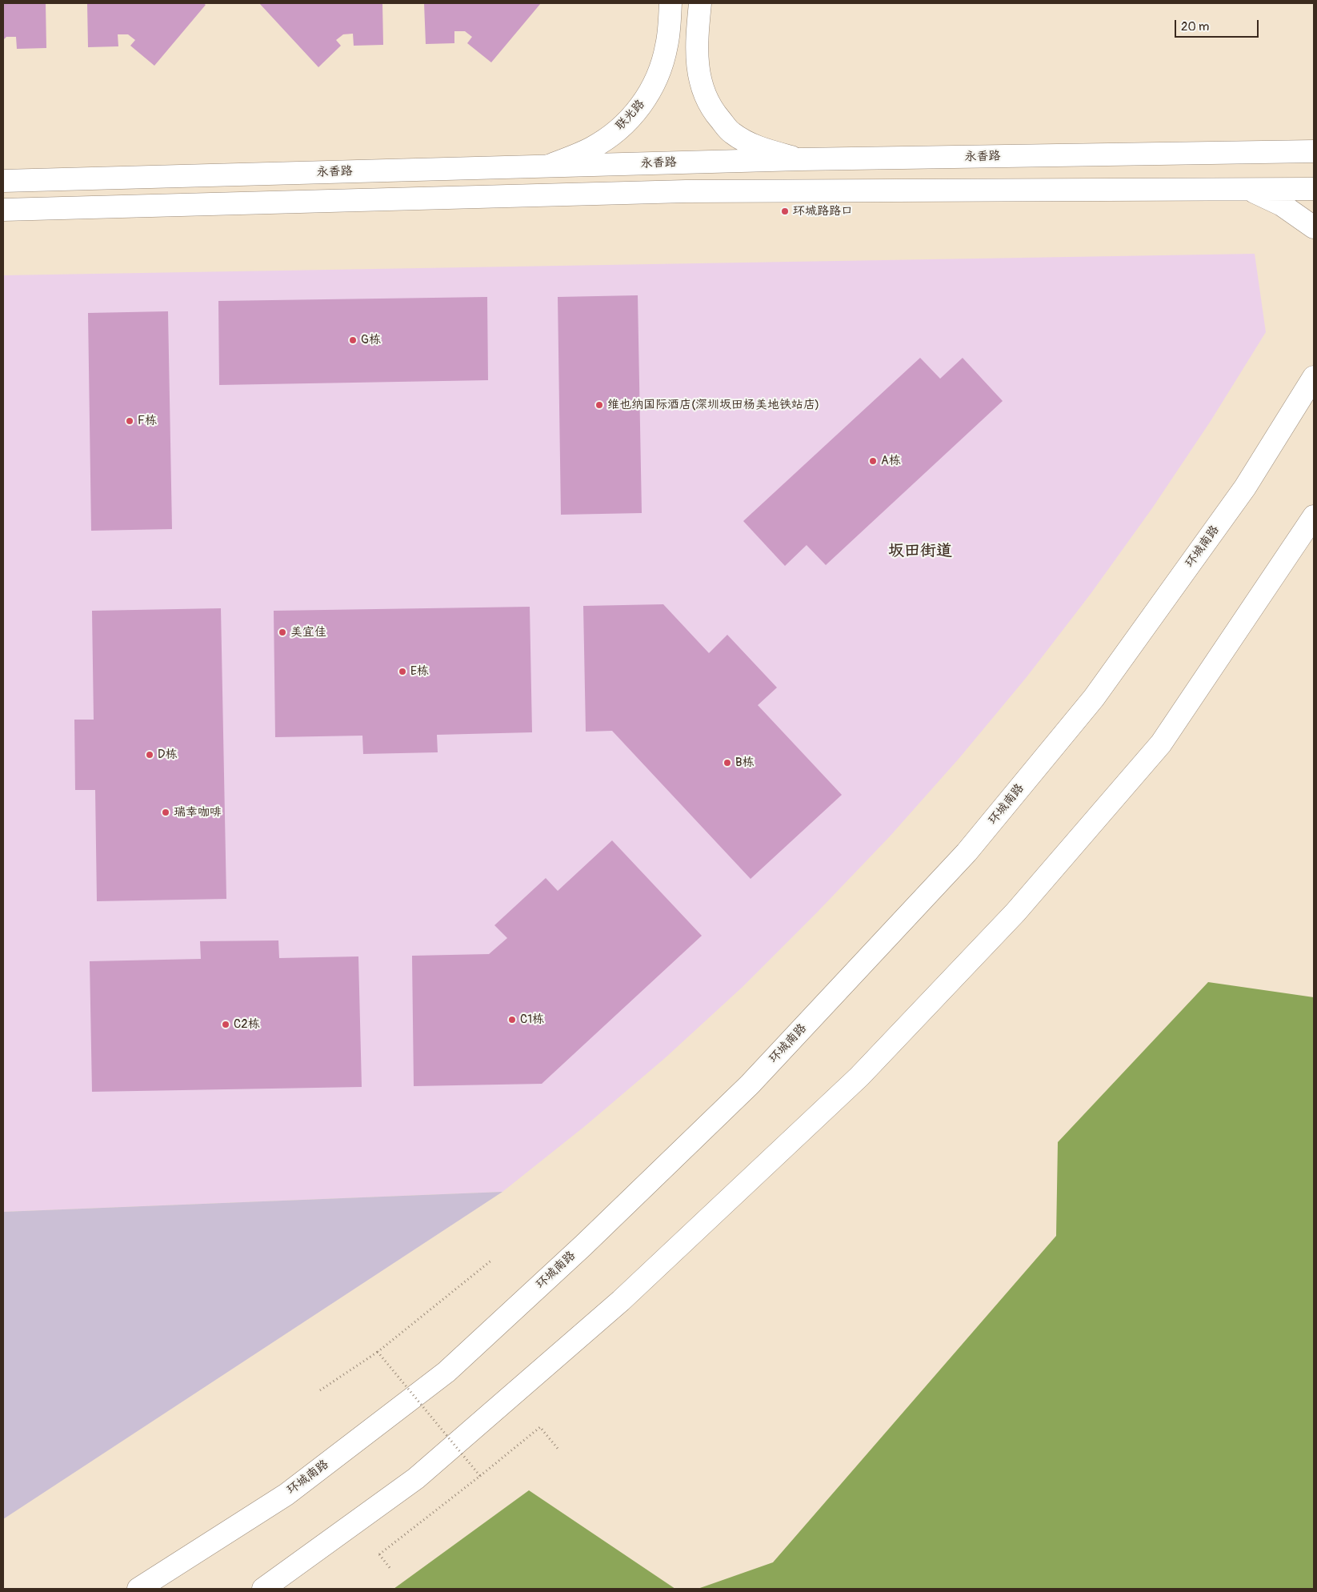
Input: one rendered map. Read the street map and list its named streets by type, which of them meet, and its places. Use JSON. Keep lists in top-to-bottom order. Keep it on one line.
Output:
{"streets":{"main road":["联光路","永香路","环城南路"]},"crossings":[["联光路","永香路"]],"districts":["坂田街道"],"places":["环城路路口","G栋","维也纳国际酒店(深圳坂田杨美地铁站店)","F栋","A栋","美宜佳","E栋","D栋","B栋","瑞幸咖啡","C1栋","C2栋"],"scale_bar":"20 m"}
